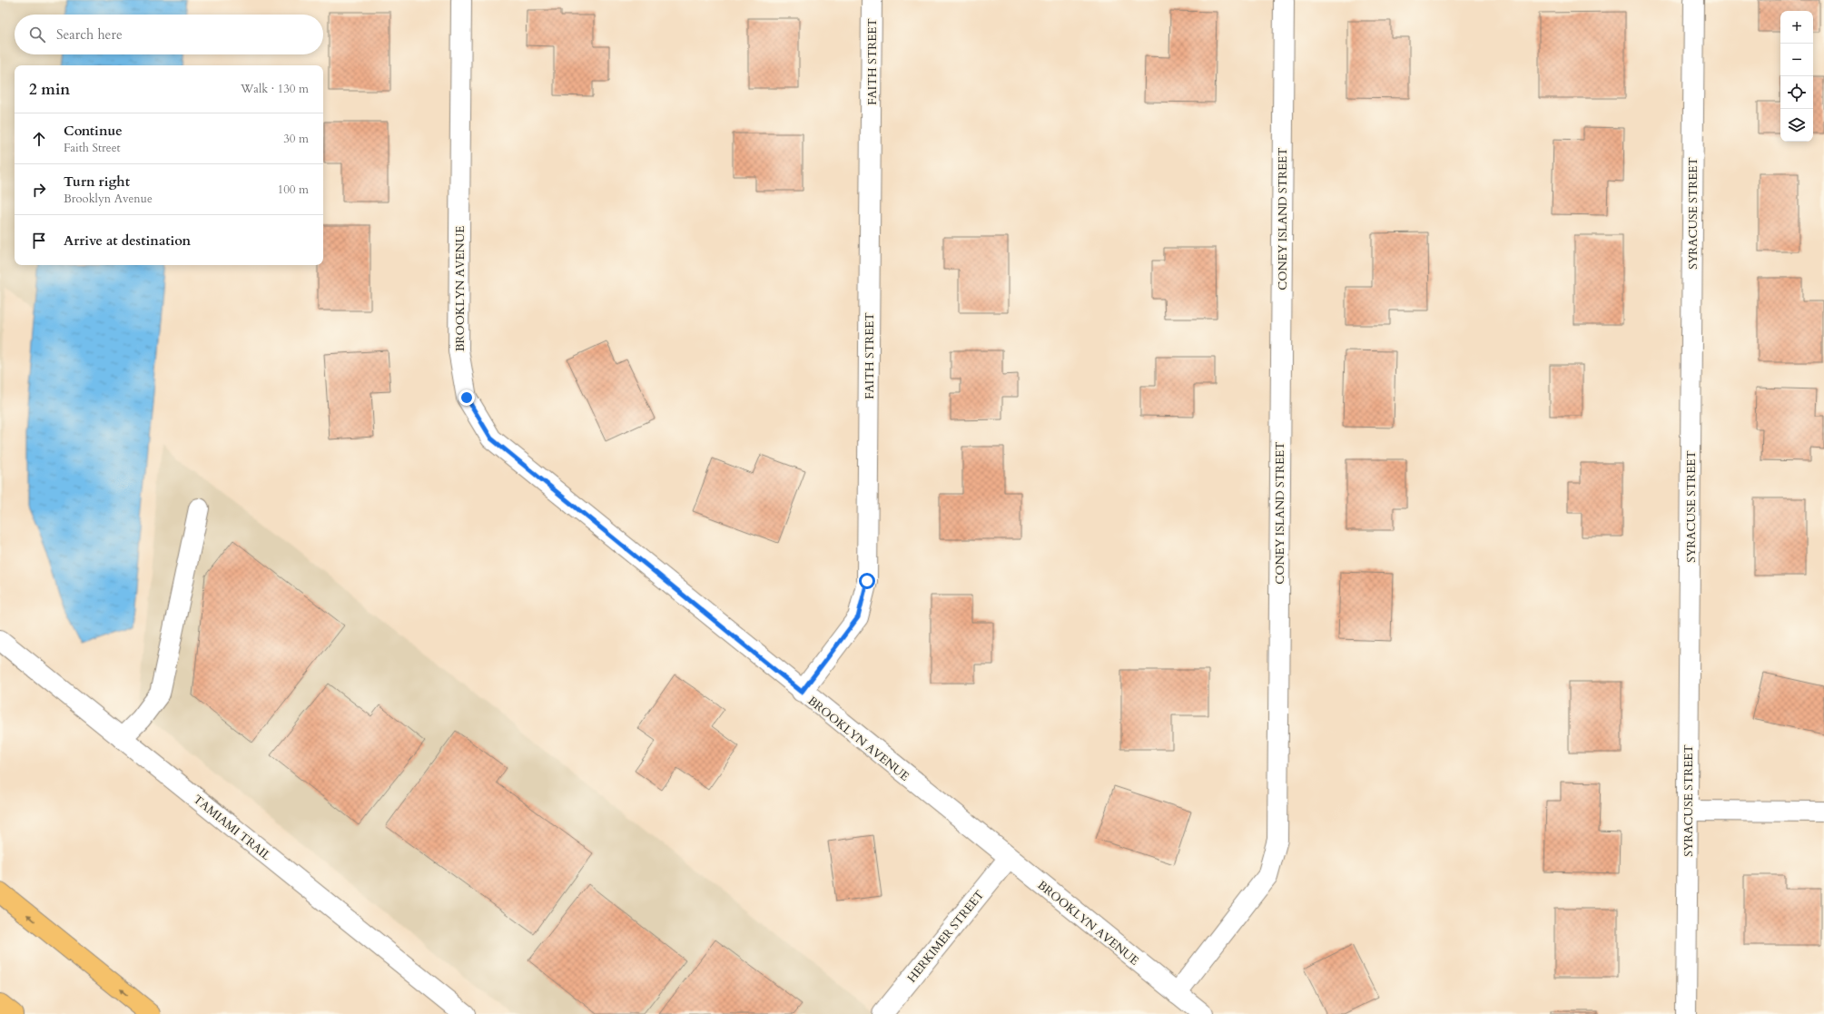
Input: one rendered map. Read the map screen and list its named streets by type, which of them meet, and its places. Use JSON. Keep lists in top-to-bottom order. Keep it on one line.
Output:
{"streets":{"street":["FAITH STREET","SYRACUSE STREET","CONEY ISLAND STREET","BROOKLYN AVENUE","TAMIAMI TRAIL","HERKIMER STREET"]},"crossings":[["FAITH STREET","BROOKLYN AVENUE"],["CONEY ISLAND STREET","BROOKLYN AVENUE"],["BROOKLYN AVENUE","HERKIMER STREET"]],"page":{"map_buttons":["+","−"],"search":"Search here","heading":["2 min","Walk · 130 m"],"list":[["Continue","Faith Street","30 m"],["Turn right","Brooklyn Avenue","100 m"],"Arrive at destination"]}}
